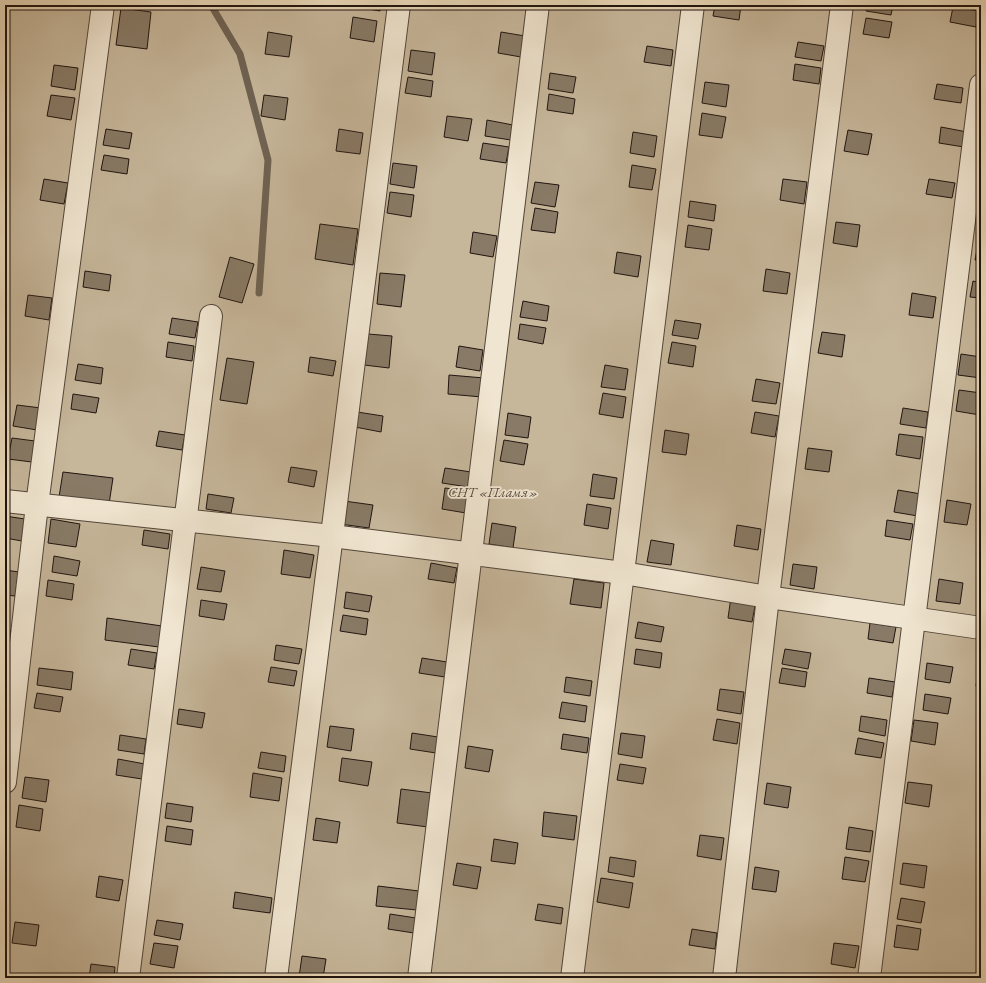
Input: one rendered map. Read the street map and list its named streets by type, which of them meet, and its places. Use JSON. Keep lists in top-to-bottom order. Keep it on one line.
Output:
{"parks":["СНТ «Пламя»"]}
